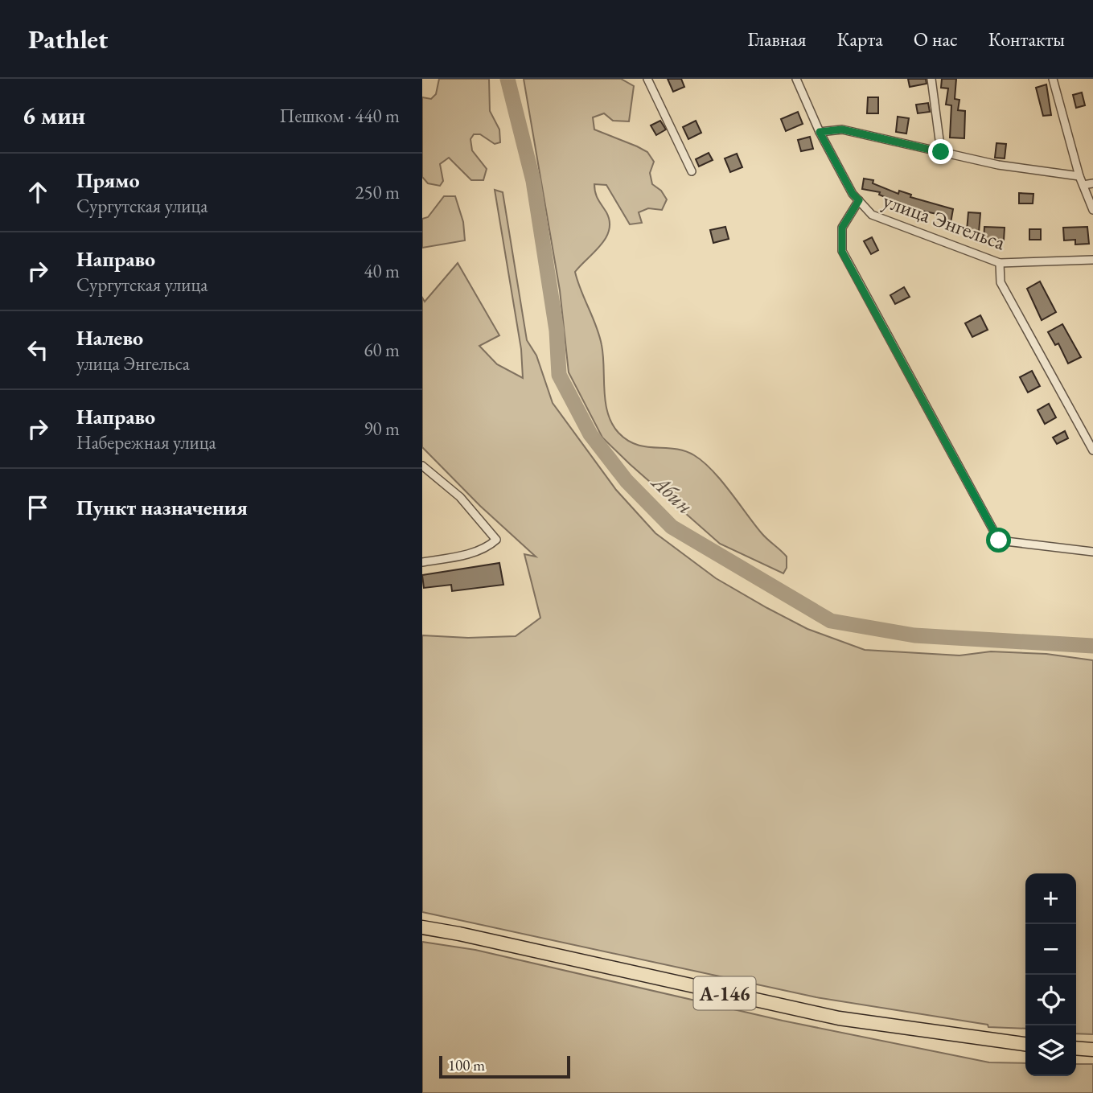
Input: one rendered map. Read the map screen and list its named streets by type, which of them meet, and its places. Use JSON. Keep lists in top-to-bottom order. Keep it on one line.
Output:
{"streets":{"highway":["А-146"],"street":["улица Энгельса"]},"water":["Абин"],"scale_bar":"100 m","page":{"header":"Pathlet","nav":["Главная","Карта","О нас","Контакты"],"heading":["6 мин","Пешком · 440 m"],"list":[["Прямо","Сургутская улица","250 m"],["Направо","Сургутская улица","40 m"],["Налево","улица Энгельса","60 m"],["Направо","Набережная улица","90 m"],"Пункт назначения"],"map_buttons":["+","−"],"scale":"100 m"}}
